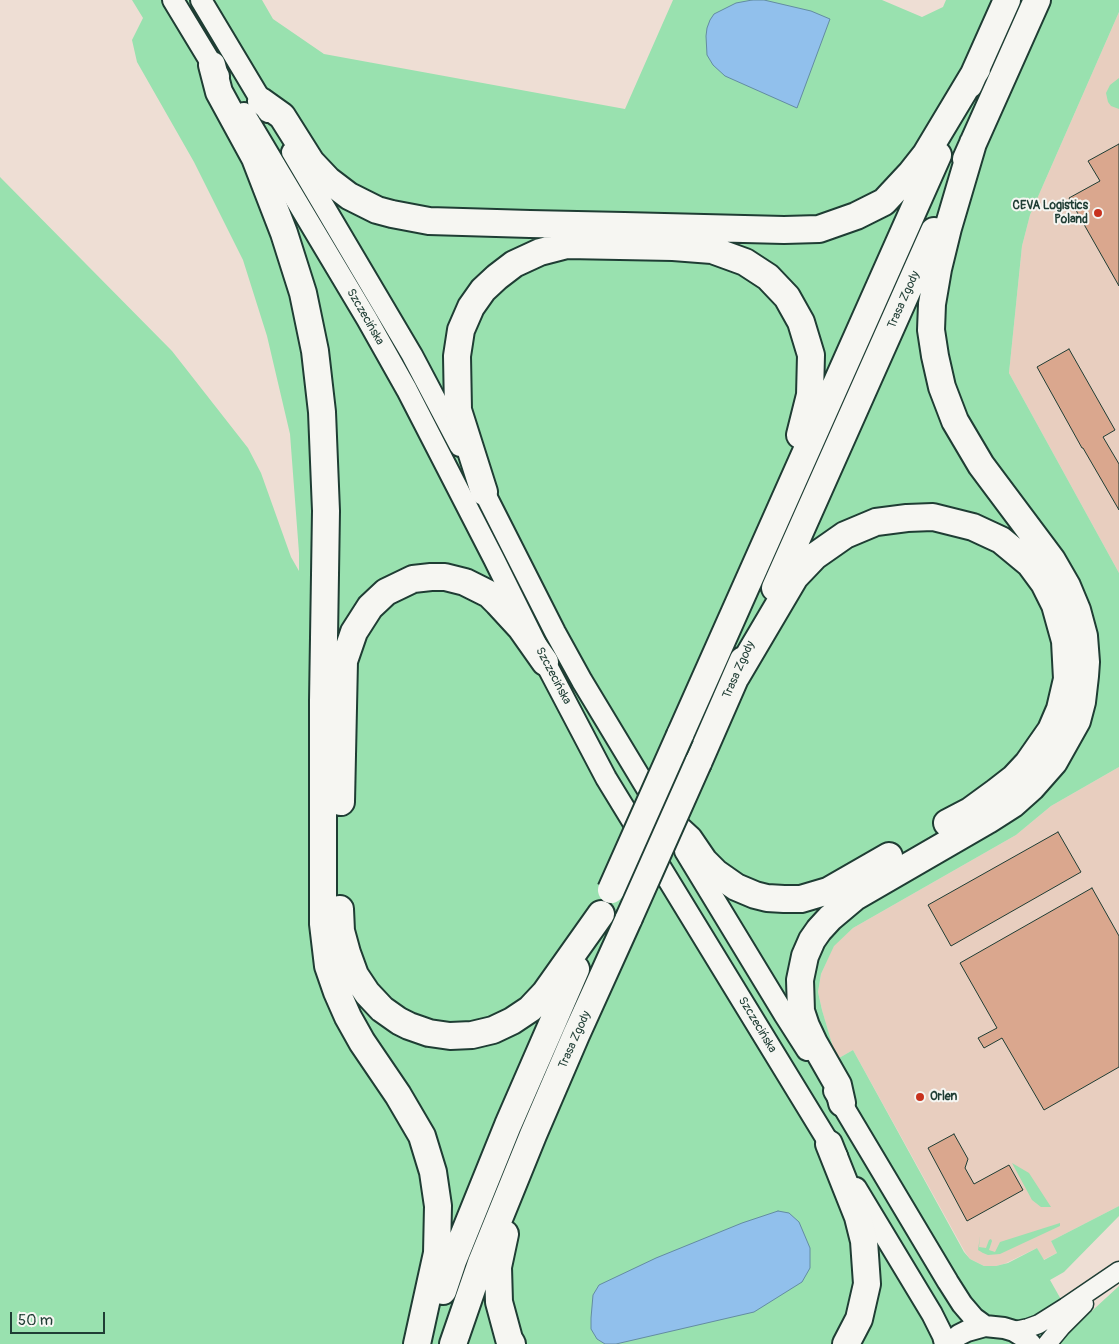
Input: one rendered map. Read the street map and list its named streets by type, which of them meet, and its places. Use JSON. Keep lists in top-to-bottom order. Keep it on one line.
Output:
{"streets":{"highway":["Trasa Zgody"],"main road":["Szczecińska"]},"places":["CEVA Logistics Poland","Orlen"],"scale_bar":"50 m"}
